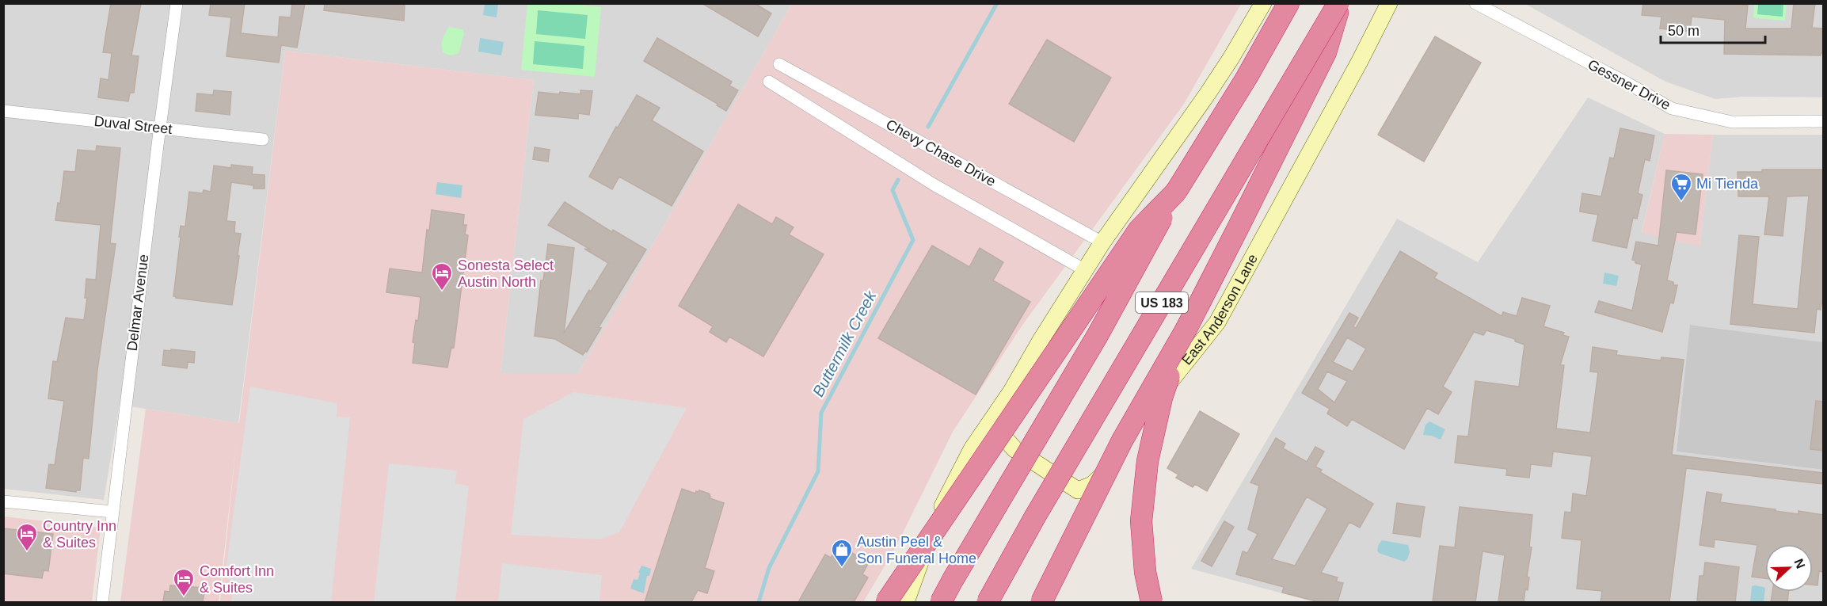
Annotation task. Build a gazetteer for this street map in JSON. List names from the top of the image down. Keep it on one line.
{"streets":{"highway":["US 183"],"main road":["East Anderson Lane"],"street":["Gessner Drive","Duval Street","Chevy Chase Drive","Delmar Avenue"]},"crossings":[["Duval Street","Delmar Avenue"]],"water":["Buttermilk Creek"],"places":{"supermarket":["Mi Tienda"],"hotel":["Sonesta Select Austin North","Country Inn & Suites","Comfort Inn & Suites"],"shop":["Austin Peel & Son Funeral Home"]},"scale_bar":"50 m","north":"right"}
